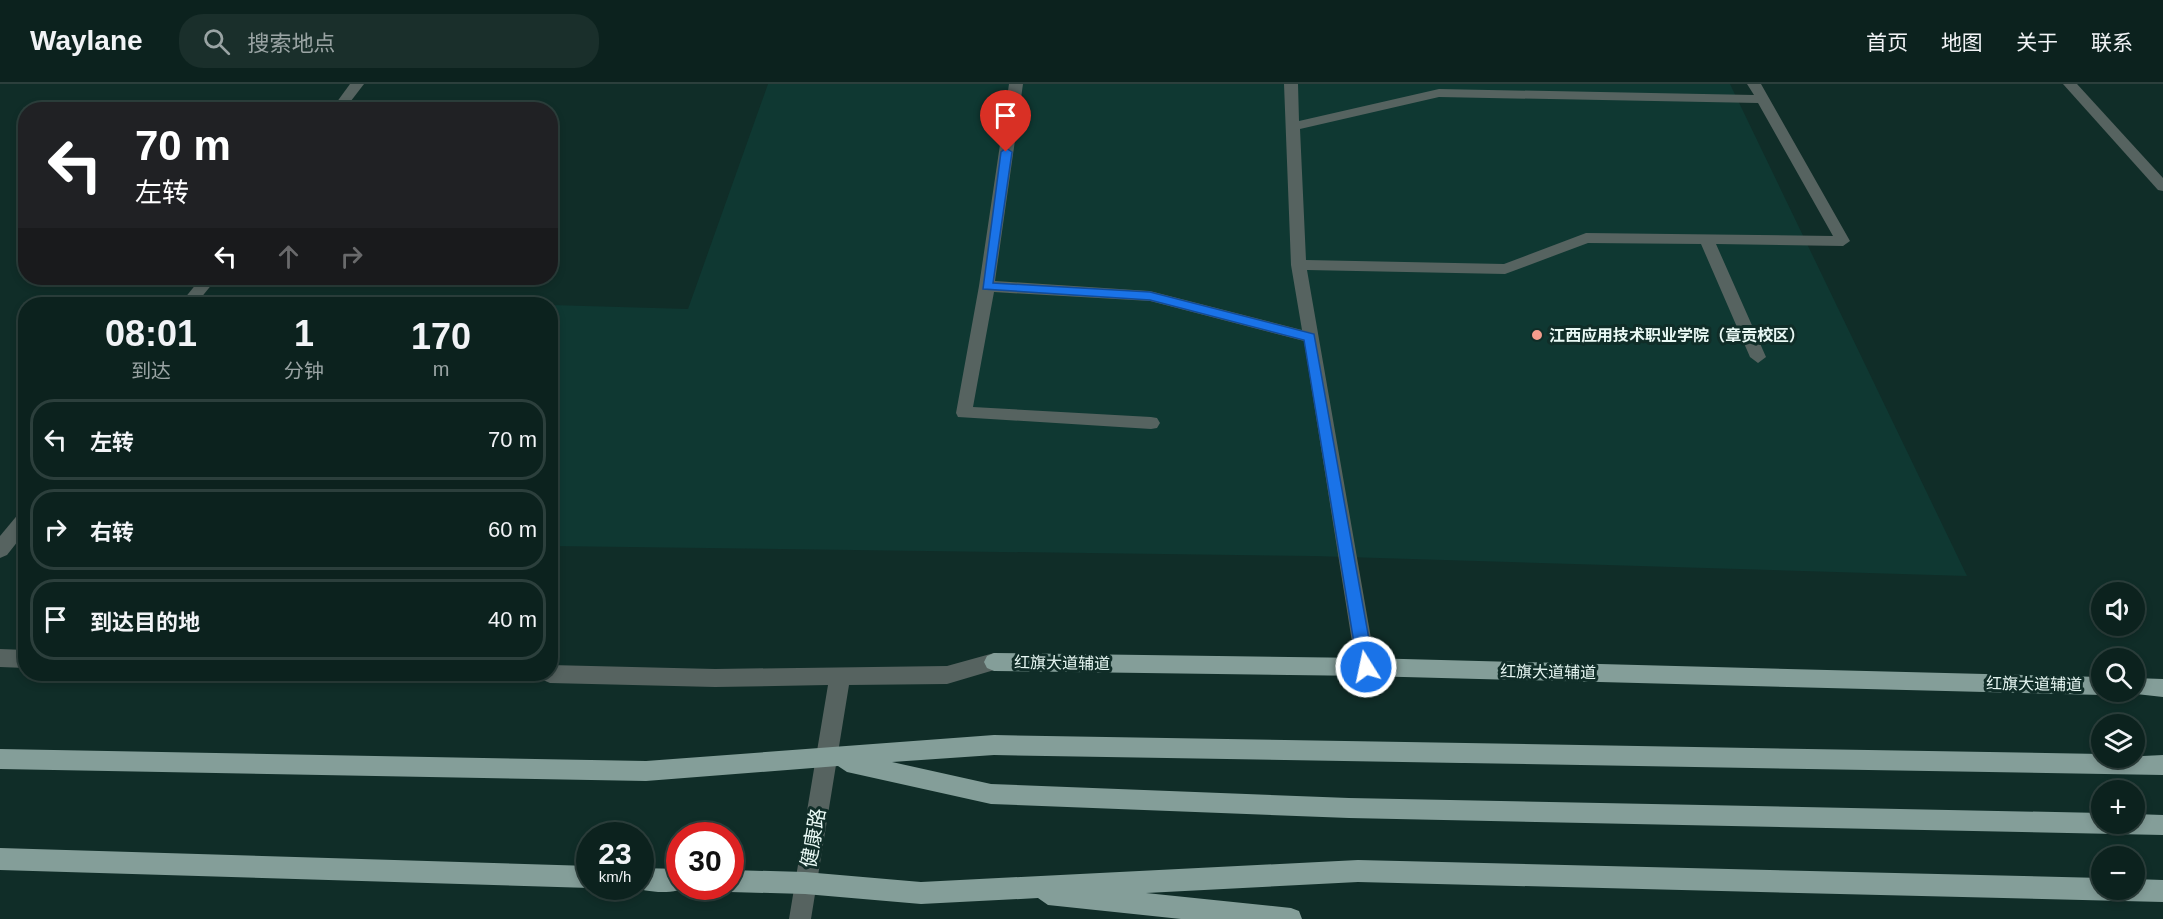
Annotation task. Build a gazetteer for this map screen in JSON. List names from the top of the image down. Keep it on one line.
{"streets":{"main road":["红旗大道辅道"],"street":["健康路"]},"places":["江西应用技术职业学院（章贡校区）"],"page":{"header":"Waylane","search":"搜索地点","nav":["首页","地图","关于","联系"],"turn":["70 m","左转"],"eta":["08:01","到达","1","分钟","170","m"],"list":[{"name":"左转","value":"70 m"},{"name":"右转","value":"60 m"},{"name":"到达目的地","value":"40 m"}],"map_buttons":["+","−"],"speed":"23 km/h","limit":"30"}}
